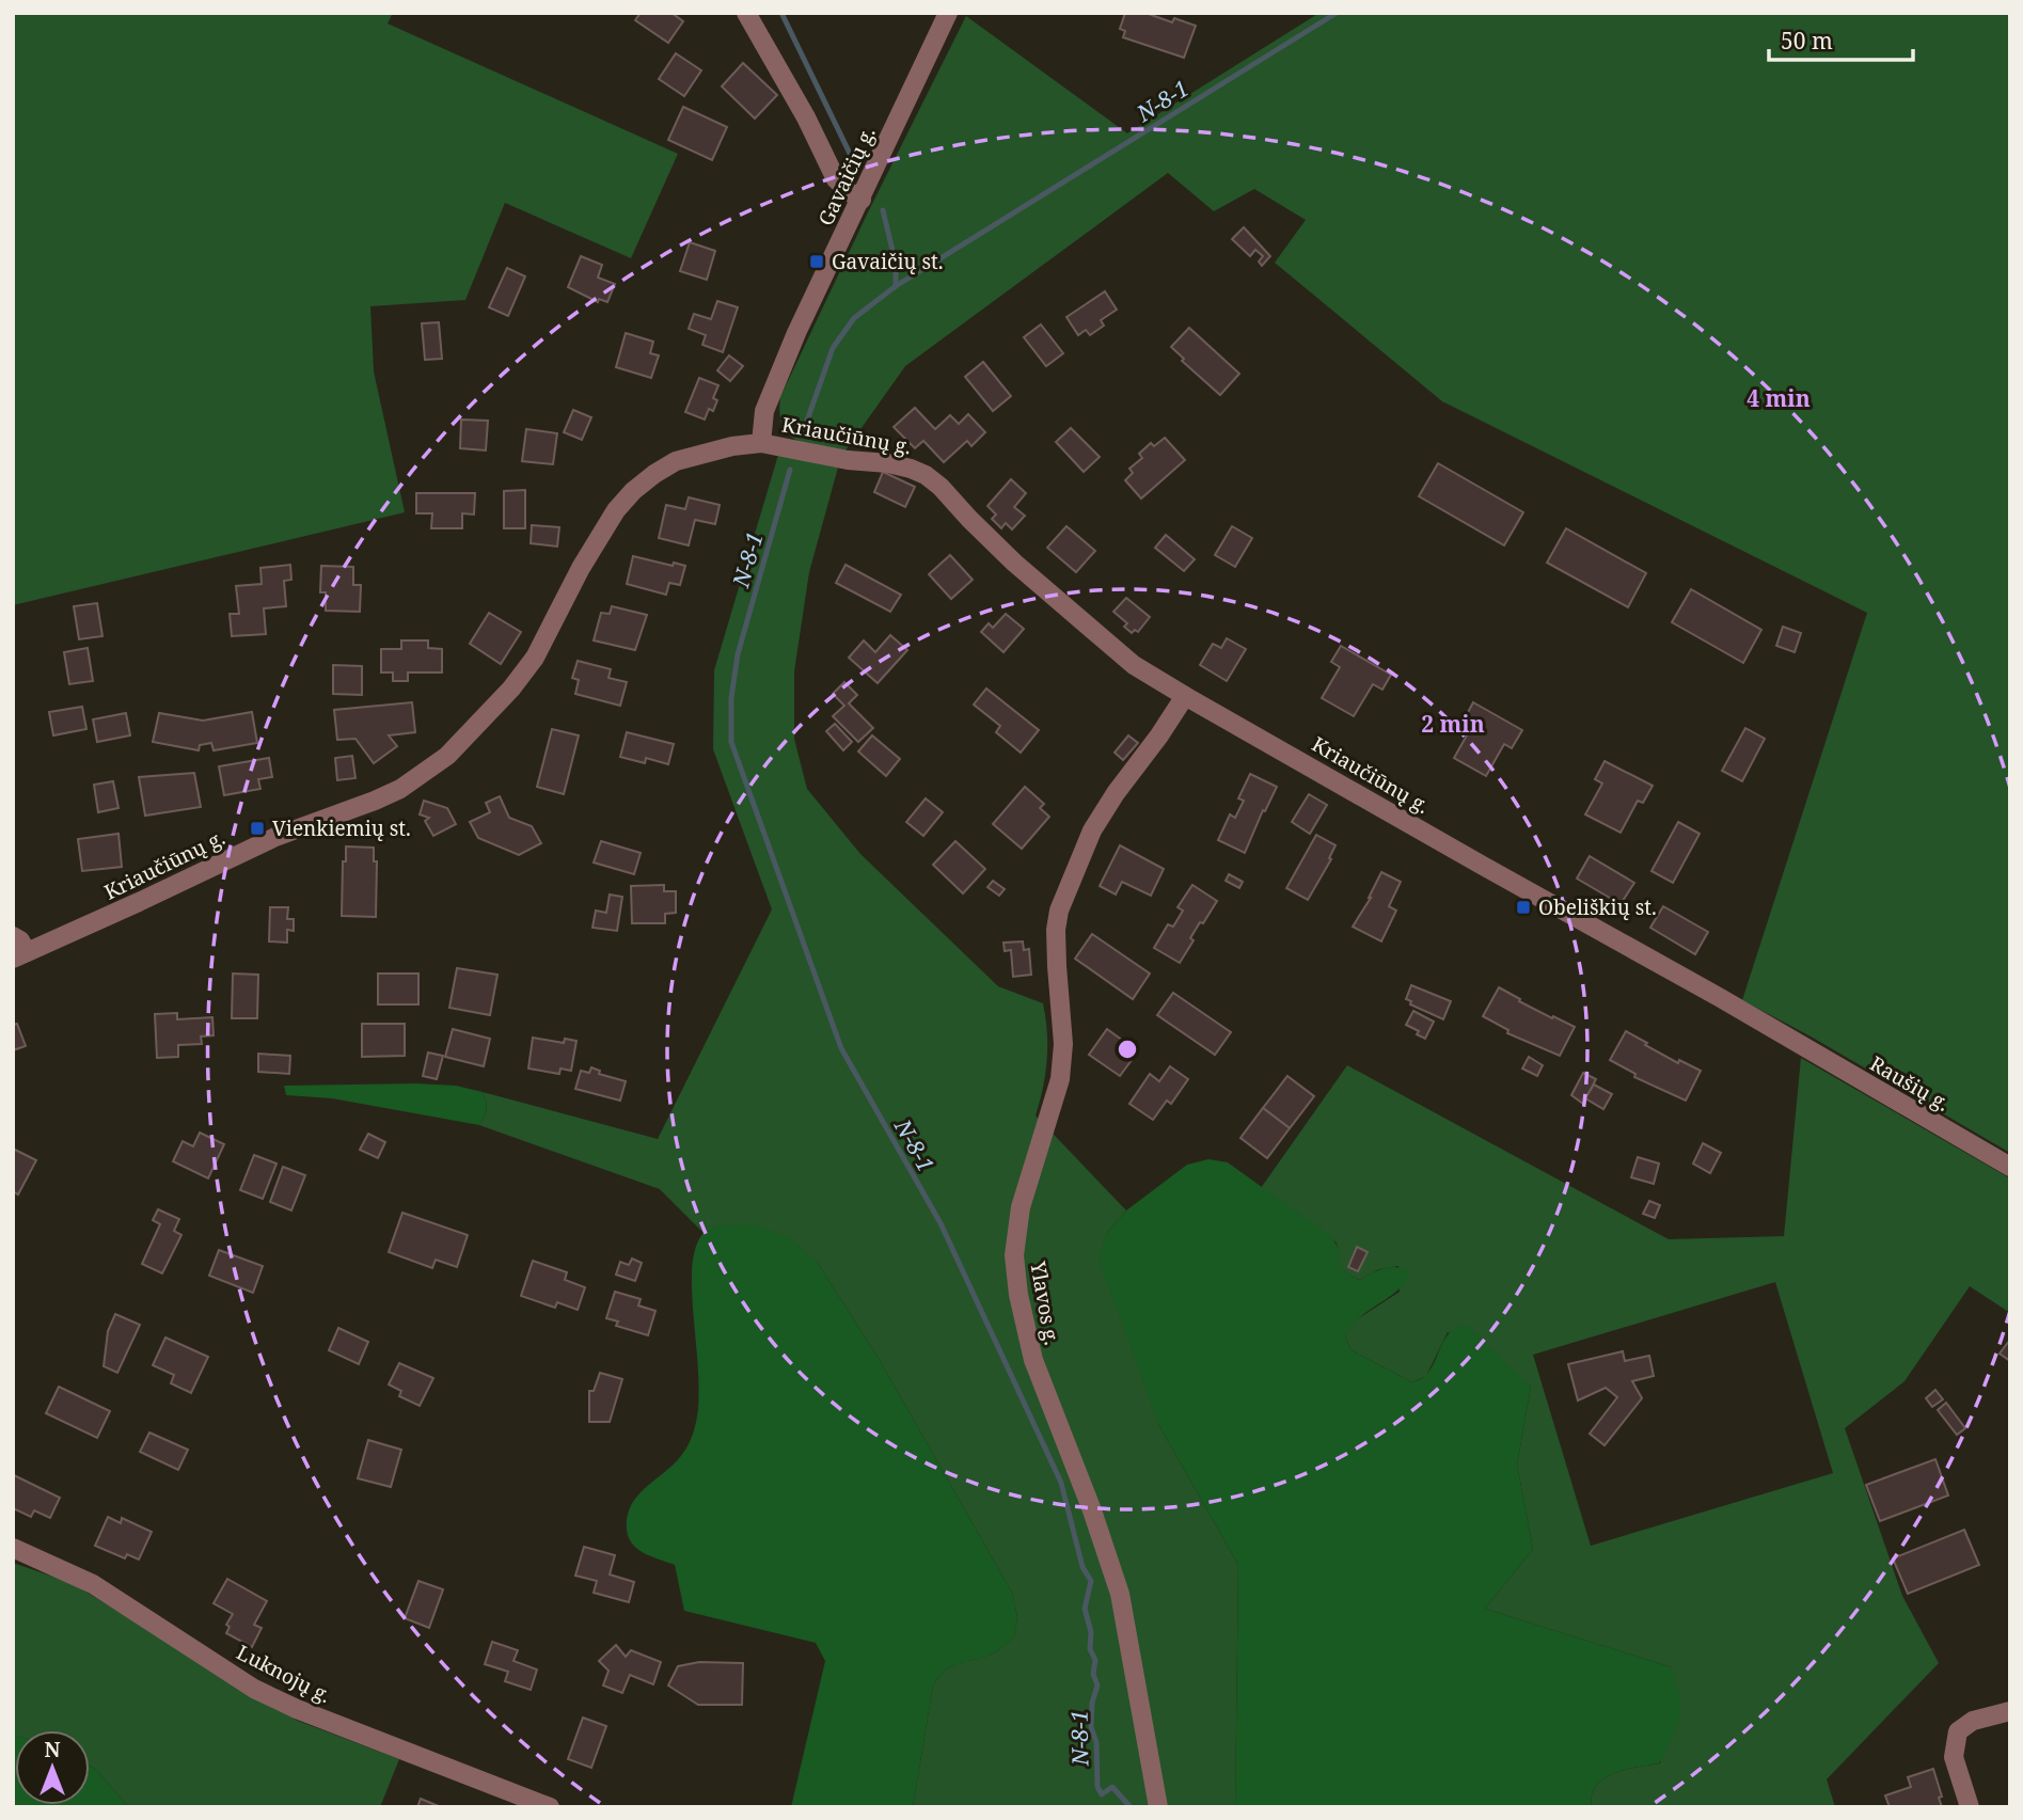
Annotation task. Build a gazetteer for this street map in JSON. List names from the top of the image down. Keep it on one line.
{"streets":{"street":["Gavaičių g.","Kriaučiūnų g.","Raušių g.","Ylavos g.","Luknojų g."]},"crossings":[["Gavaičių g.","Kriaučiūnų g."],["Kriaučiūnų g.","Raušių g."],["Kriaučiūnų g.","Ylavos g."]],"water":["N-8-1"],"places":{"transit":["Gavaičių st.","Vienkiemių st.","Obeliškių st."]},"scale_bar":"50 m","north":"top","rings":["4 min","2 min"]}
